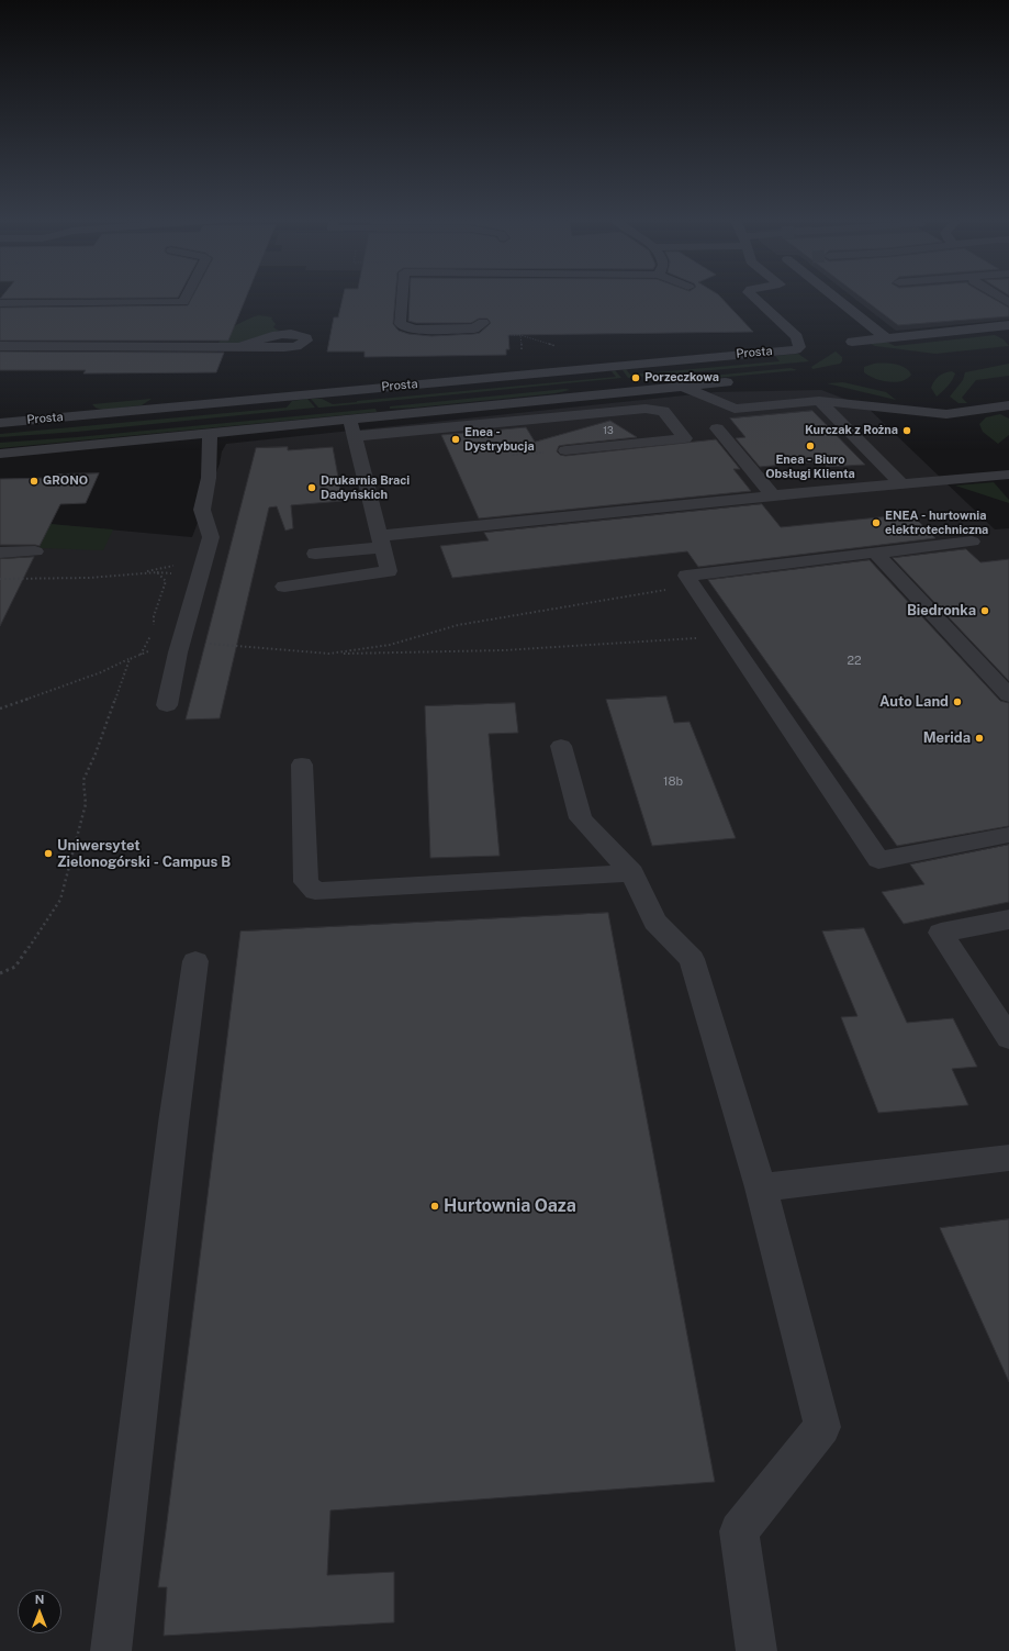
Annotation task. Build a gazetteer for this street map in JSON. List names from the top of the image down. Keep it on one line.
{"streets":{"street":["Prosta"]},"places":["Porzeczkowa","Kurczak z Rożna","Enea - Dystrybucja","Enea - Biuro Obsługi Klienta","GRONO","Drukarnia Braci Dadyńskich","ENEA - hurtownia elektrotechniczna","Biedronka","Auto Land","Merida","Uniwersytet Zielonogórski - Campus B","Hurtownia Oaza"],"house_numbers":["13","22","18b"],"north":"top"}
